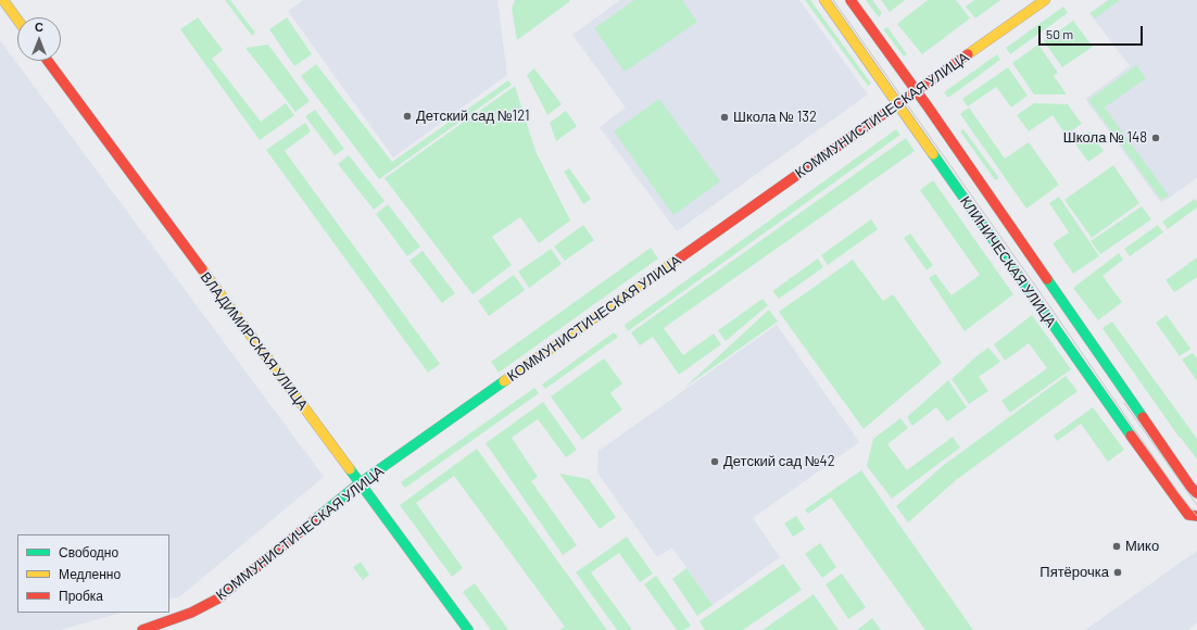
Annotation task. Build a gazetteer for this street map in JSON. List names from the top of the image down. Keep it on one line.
{"streets":{"street":["КОММУНИСТИЧЕСКАЯ УЛИЦА","КЛИНИЧЕСКАЯ УЛИЦА","ВЛАДИМИРСКАЯ УЛИЦА"]},"crossings":[["КОММУНИСТИЧЕСКАЯ УЛИЦА","КЛИНИЧЕСКАЯ УЛИЦА"],["КОММУНИСТИЧЕСКАЯ УЛИЦА","ВЛАДИМИРСКАЯ УЛИЦА"]],"places":["Детский сад №121","Школа № 132","Школа № 148","Детский сад №42","Мико","Пятёрочка"],"legend":["Свободно","Медленно","Пробка"],"scale_bar":"50 m","north":"top"}
